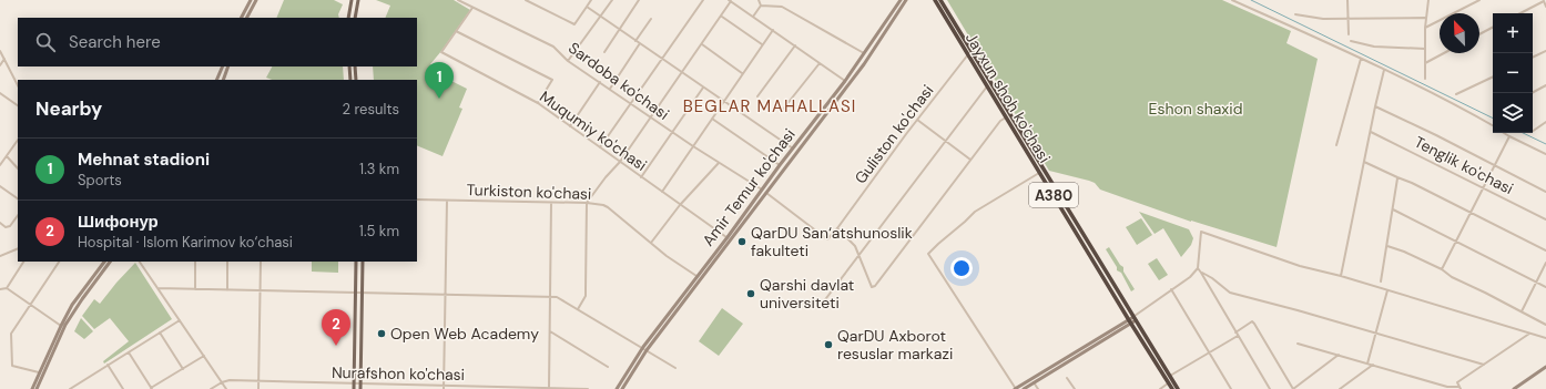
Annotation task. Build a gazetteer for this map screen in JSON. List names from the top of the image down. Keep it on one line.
{"streets":{"highway":["Jayxun shoh ko'chasi","A380"],"main road":["Amir Temur ko'chasi"],"street":["Sardoba ko'chasi","Muqumiy ko'chasi","Guliston ko'chasi","Tenglik ko'chasi","Turkiston ko'chasi","Nurafshon ko'chasi"]},"crossings":[["Sardoba ko'chasi","Amir Temur ko'chasi"],["Jayxun shoh ko'chasi","Guliston ko'chasi"],["Muqumiy ko'chasi","Amir Temur ko'chasi"],["Amir Temur ko'chasi","Turkiston ko'chasi"]],"districts":["BEGLAR MAHALLASI"],"parks":["Eshon shaxid"],"places":["QarDU San‘atshunoslik fakulteti","Qarshi davlat universiteti","Open Web Academy","QarDU Axborot resuslar markazi"],"north":"top left","page":{"map_buttons":["+","−"],"search":"Search here","pins":["1","2"],"heading":["Nearby","2 results"],"list":[{"mark":"1","name":"Mehnat stadioni","note":"Sports","value":"1.3 km"},{"mark":"2","name":"Шифонур","note":"Hospital · Islom Karimov ko‘chasi","value":"1.5 km"}]}}
